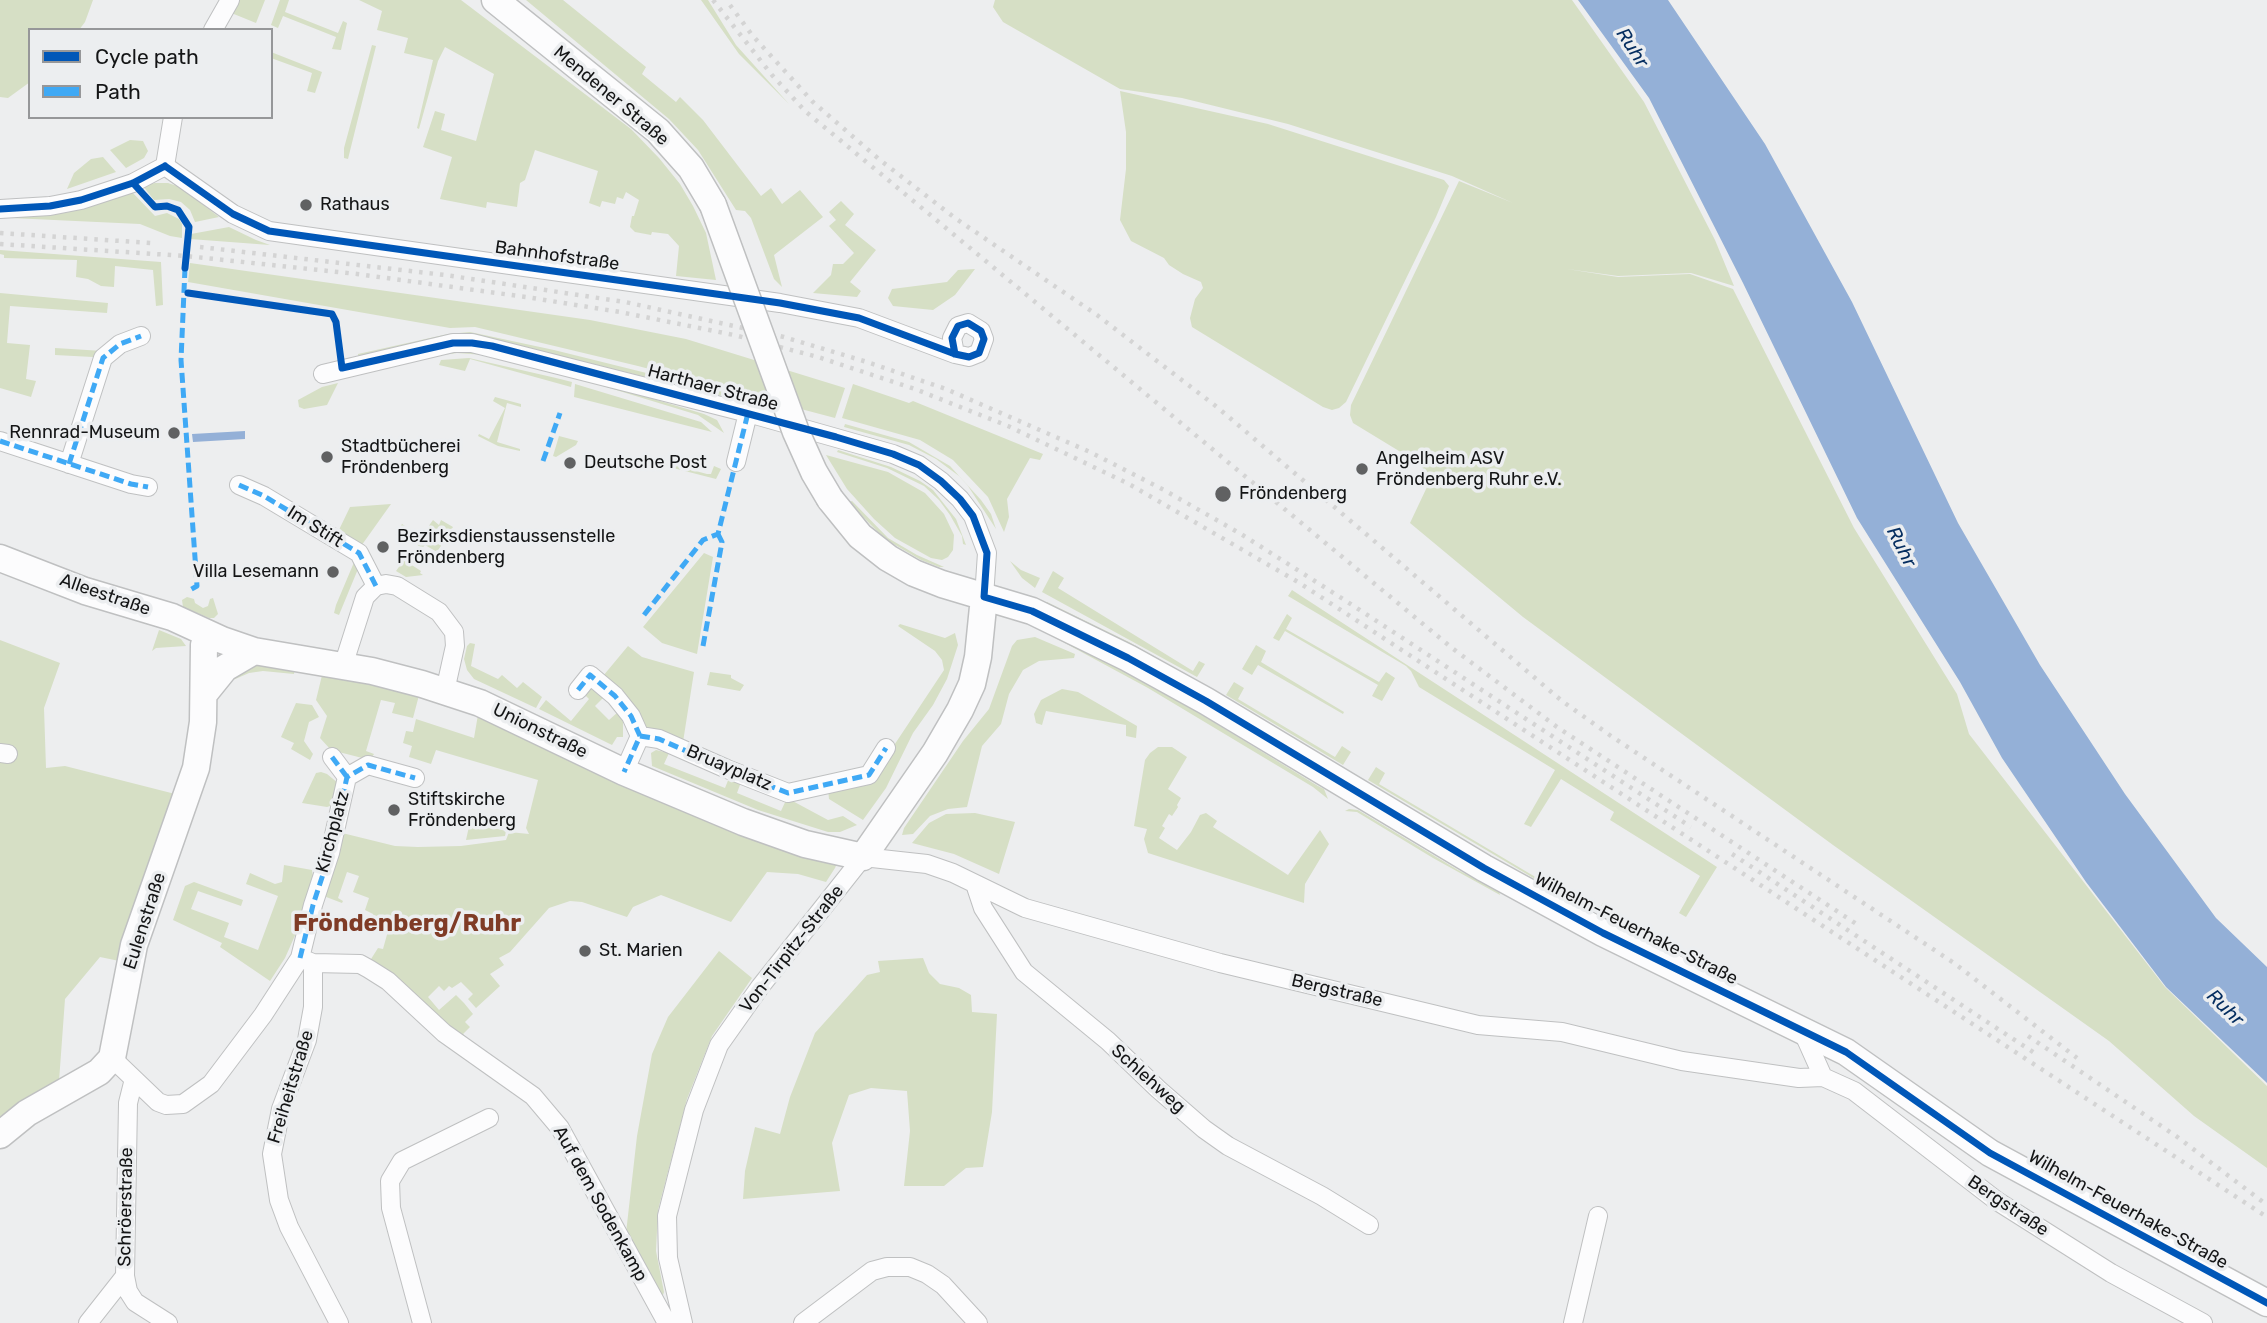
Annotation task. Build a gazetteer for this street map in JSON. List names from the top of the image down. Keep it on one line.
{"streets":{"main road":["Mendener Straße","Alleestraße","Unionstraße","Eulenstraße","Wilhelm-Feuerhake-Straße","Von-Tirpitz-Straße"],"street":["Bahnhofstraße","Harthaer Straße","Im Stift","Bruayplatz","Kirchplatz","Bergstraße","Schlehweg","Freiheitstraße","Auf dem Sodenkamp","Schröerstraße"]},"crossings":[["Mendener Straße","Harthaer Straße"],["Mendener Straße","Wilhelm-Feuerhake-Straße"],["Mendener Straße","Von-Tirpitz-Straße"],["Harthaer Straße","Wilhelm-Feuerhake-Straße"],["Harthaer Straße","Von-Tirpitz-Straße"],["Alleestraße","Unionstraße"],["Alleestraße","Eulenstraße"],["Unionstraße","Eulenstraße"],["Unionstraße","Von-Tirpitz-Straße"],["Unionstraße","Bergstraße"],["Kirchplatz","Freiheitstraße"],["Kirchplatz","Auf dem Sodenkamp"],["Wilhelm-Feuerhake-Straße","Von-Tirpitz-Straße"],["Von-Tirpitz-Straße","Bergstraße"],["Bergstraße","Schlehweg"],["Freiheitstraße","Auf dem Sodenkamp"]],"districts":["Fröndenberg/Ruhr"],"water":["Ruhr"],"places":["Rathaus","Rennrad-Museum","Stadtbücherei Fröndenberg","Deutsche Post","Angelheim ASV Fröndenberg Ruhr e.V.","Fröndenberg","Bezirksdienstaussenstelle Fröndenberg","Villa Lesemann","Stiftskirche Fröndenberg","St. Marien"],"legend":["Cycle path","Path"]}
